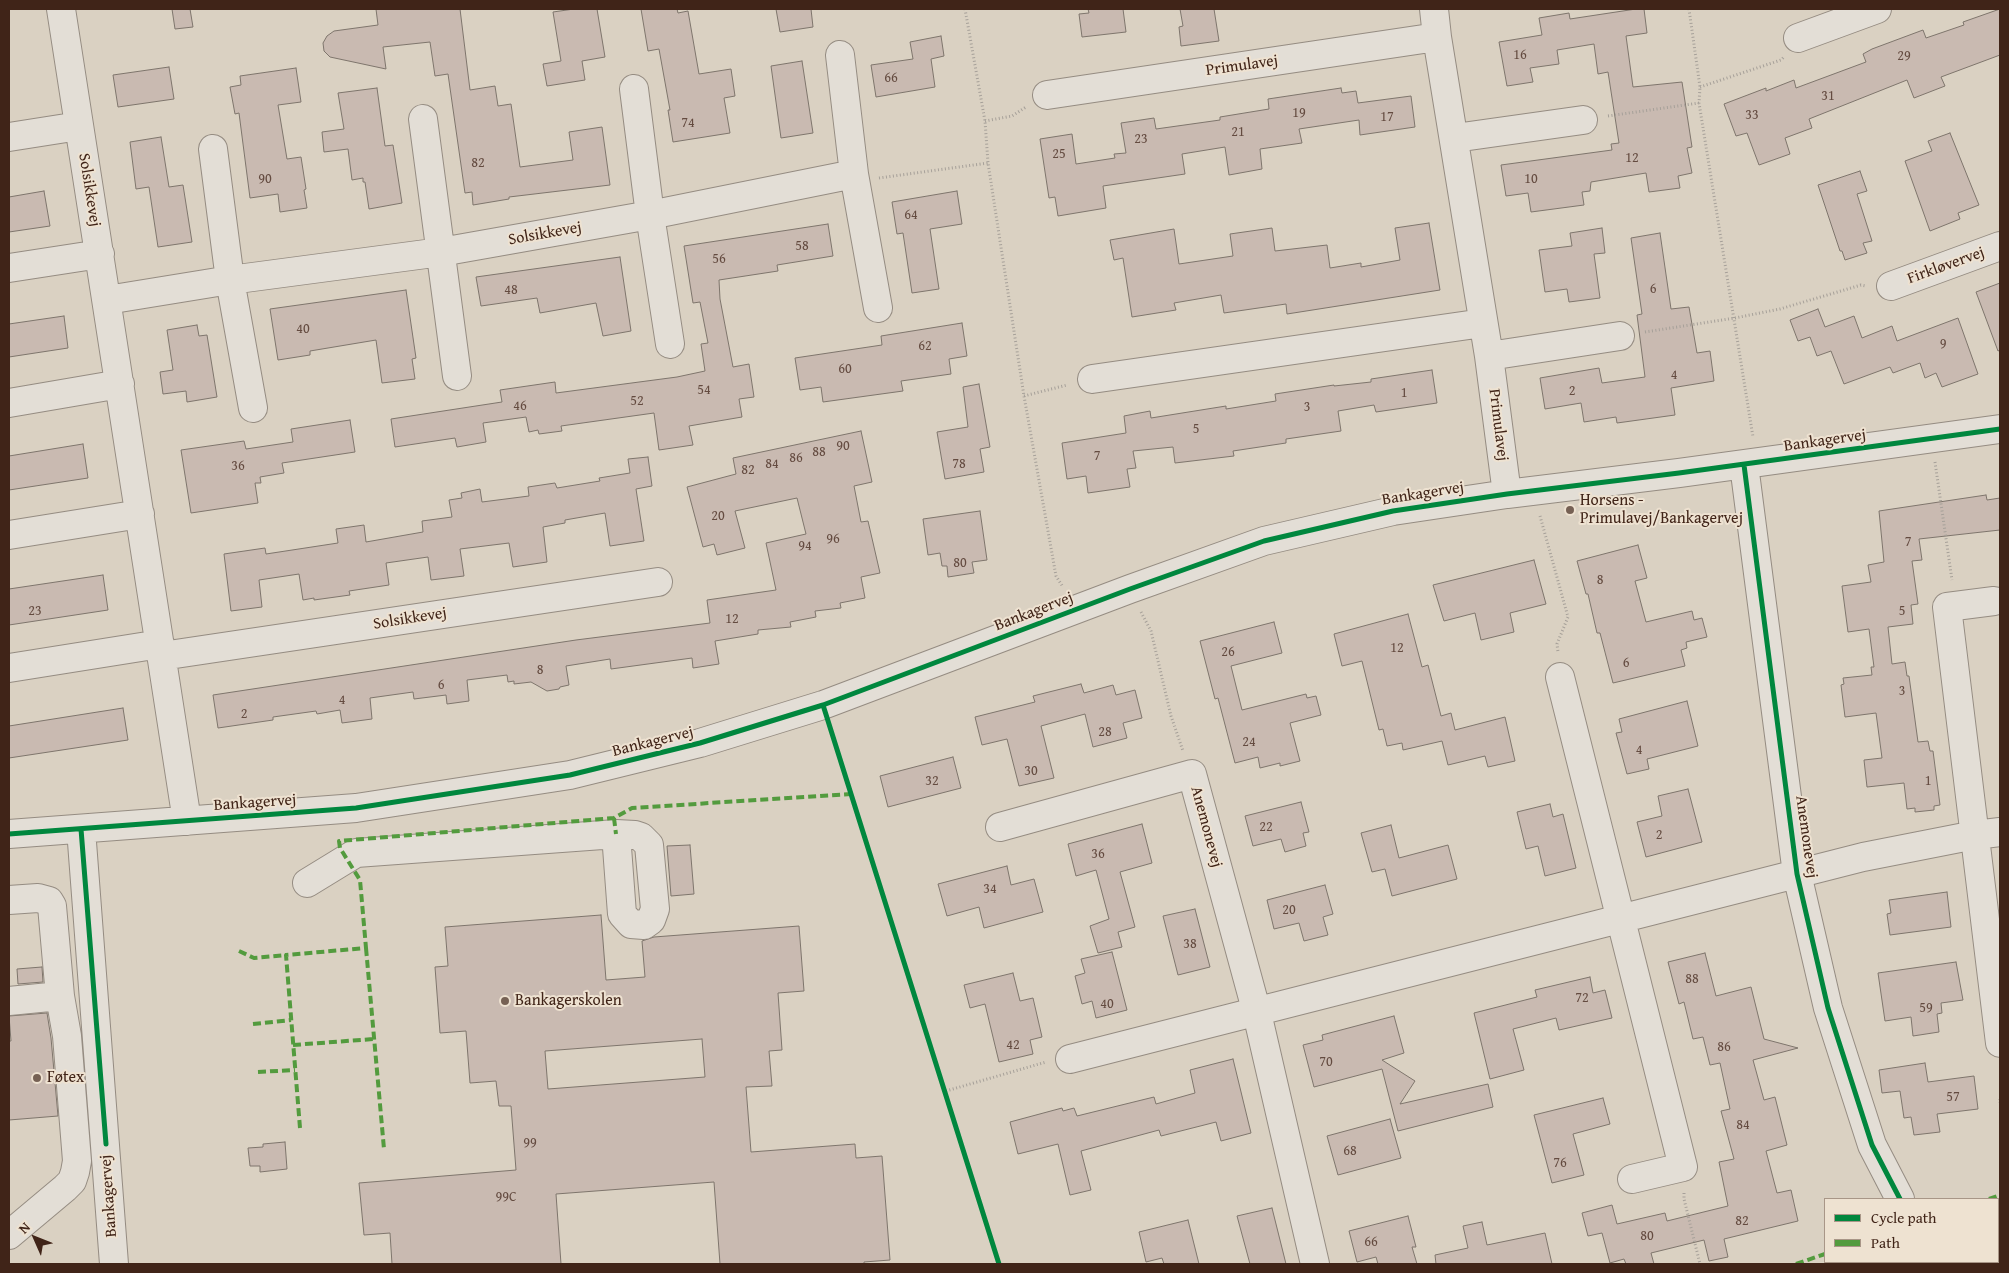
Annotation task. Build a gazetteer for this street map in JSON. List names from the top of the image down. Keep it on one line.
{"streets":{"street":["Primulavej","Solsikkevej","Firkløvervej","Bankagervej","Anemonevej"]},"crossings":[["Primulavej","Bankagervej"],["Solsikkevej","Bankagervej"],["Bankagervej","Anemonevej"]],"places":["Horsens - Primulavej/Bankagervej","Bankagerskolen","Føtex"],"house_numbers":["16","29","66","31","19","33","17","74","21","23","25","12","82","90","10","64","58","56","6","48","40","9","62","60","4","54","2","1","52","46","3","5","90","88","7","86","84","78","36","82","20","96","7","94","80","8","23","5","12","12","26","6","8","6","3","4","2","28","24","4","30","32","1","22","2","36","34","20","38","88","72","40","59","42","86","70","57","84","99","68","76","99C","82","80","66"],"legend":["Cycle path","Path"],"north":"top left"}
